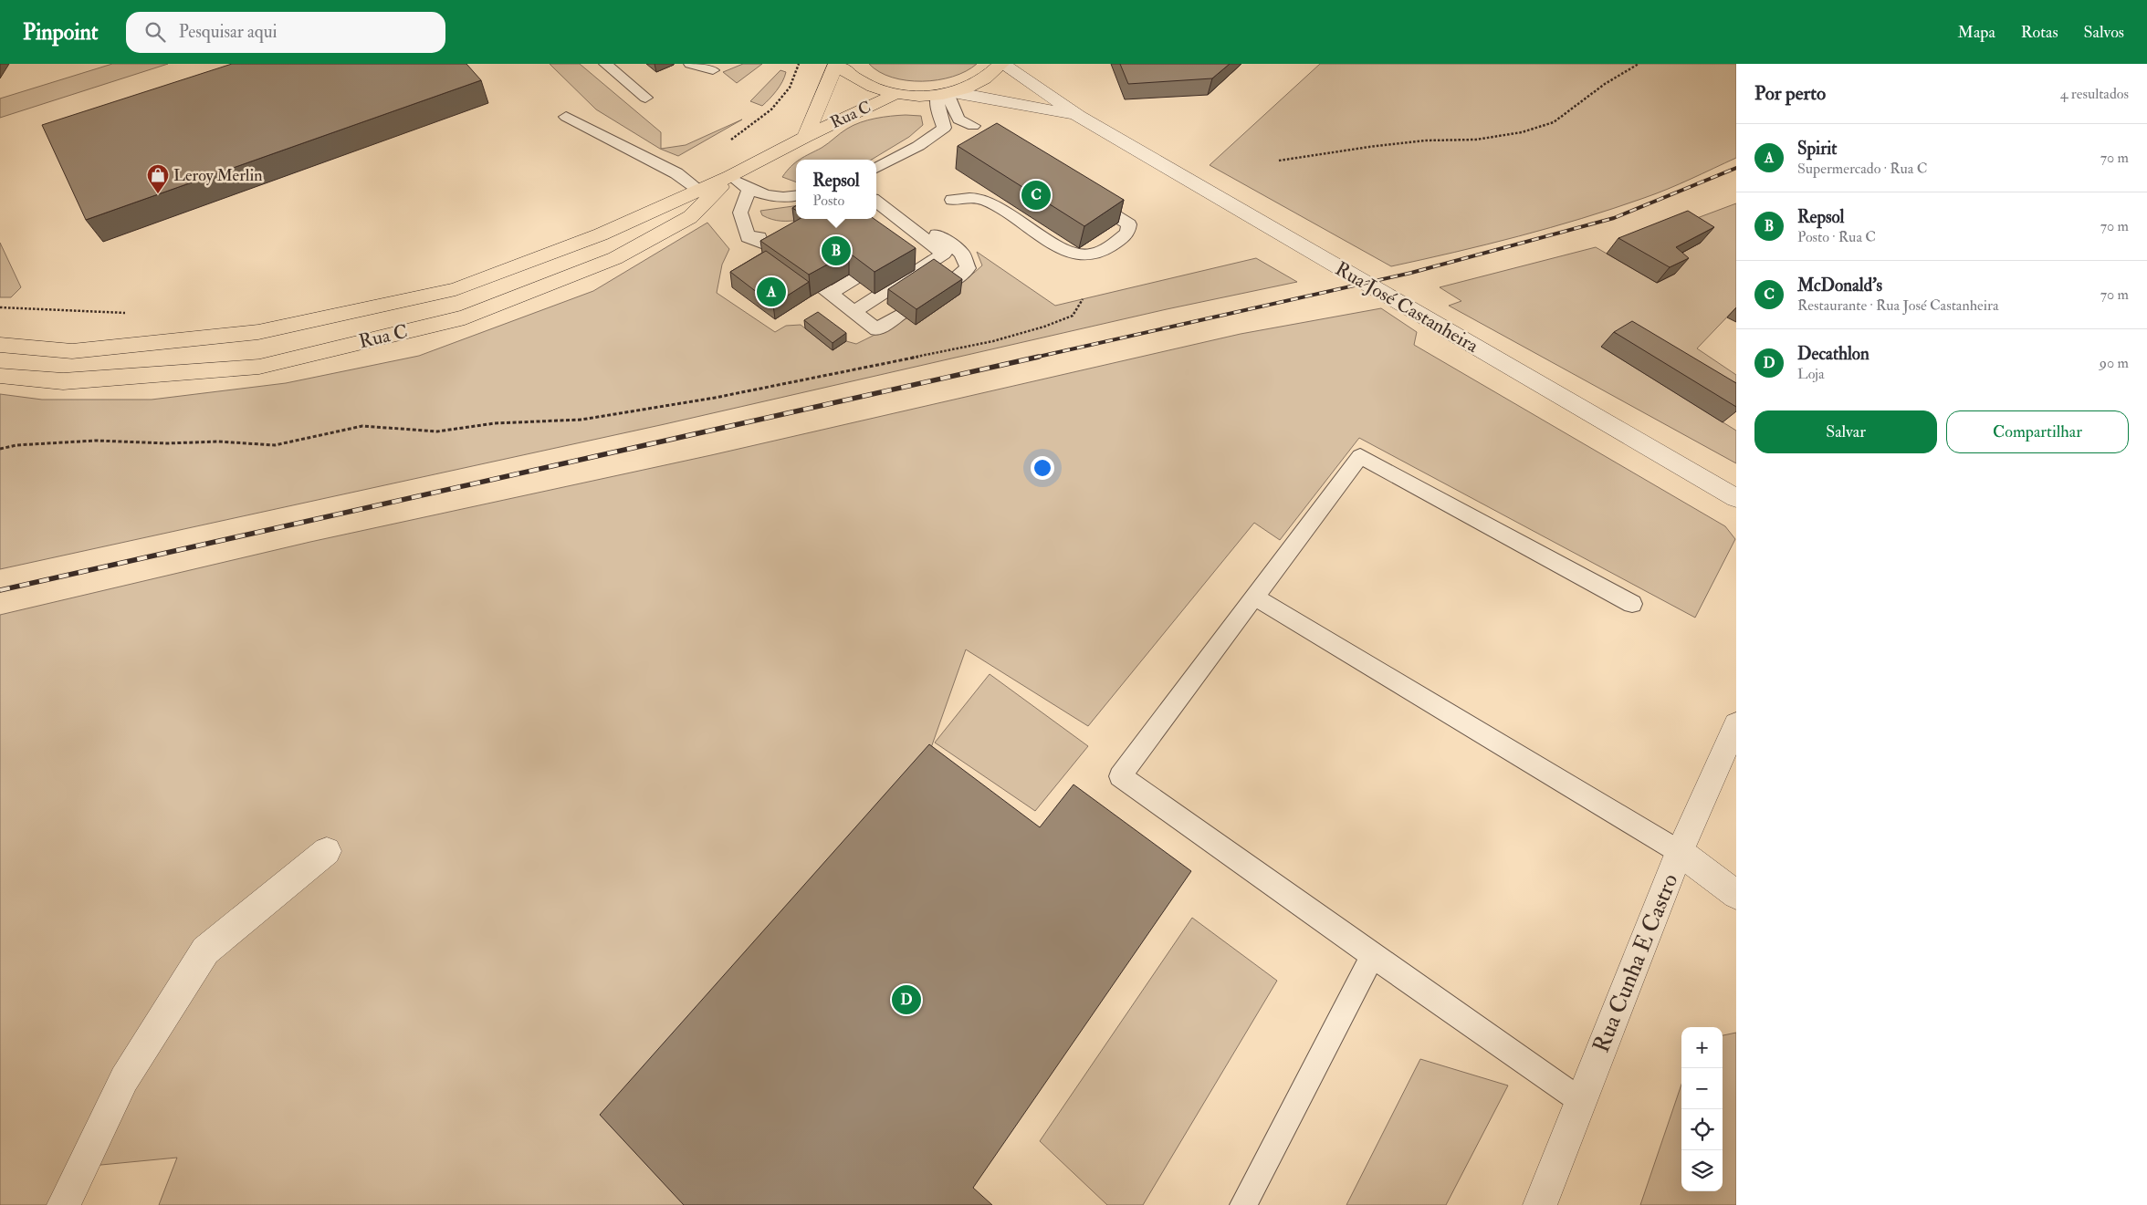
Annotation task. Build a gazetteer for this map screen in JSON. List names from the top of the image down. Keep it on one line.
{"streets":{"main road":["Rua C"],"street":["Rua José Castanheira","Rua Cunha E Castro"]},"places":{"shop":["Leroy Merlin"]},"page":{"header":"Pinpoint","search":"Pesquisar aqui","nav":["Mapa","Rotas","Salvos"],"heading":["Por perto","4 resultados"],"list":[{"mark":"A","name":"Spirit","note":"Supermercado · Rua C","value":"70 m"},{"mark":"B","name":"Repsol","note":"Posto · Rua C","value":"70 m"},{"mark":"C","name":"McDonald's","note":"Restaurante · Rua José Castanheira","value":"70 m"},{"mark":"D","name":"Decathlon","note":"Loja","value":"90 m"}],"popup":["Repsol","Posto"],"pins":["C","B","A","D"],"buttons":["Salvar","Compartilhar"],"map_buttons":["+","−"]}}
